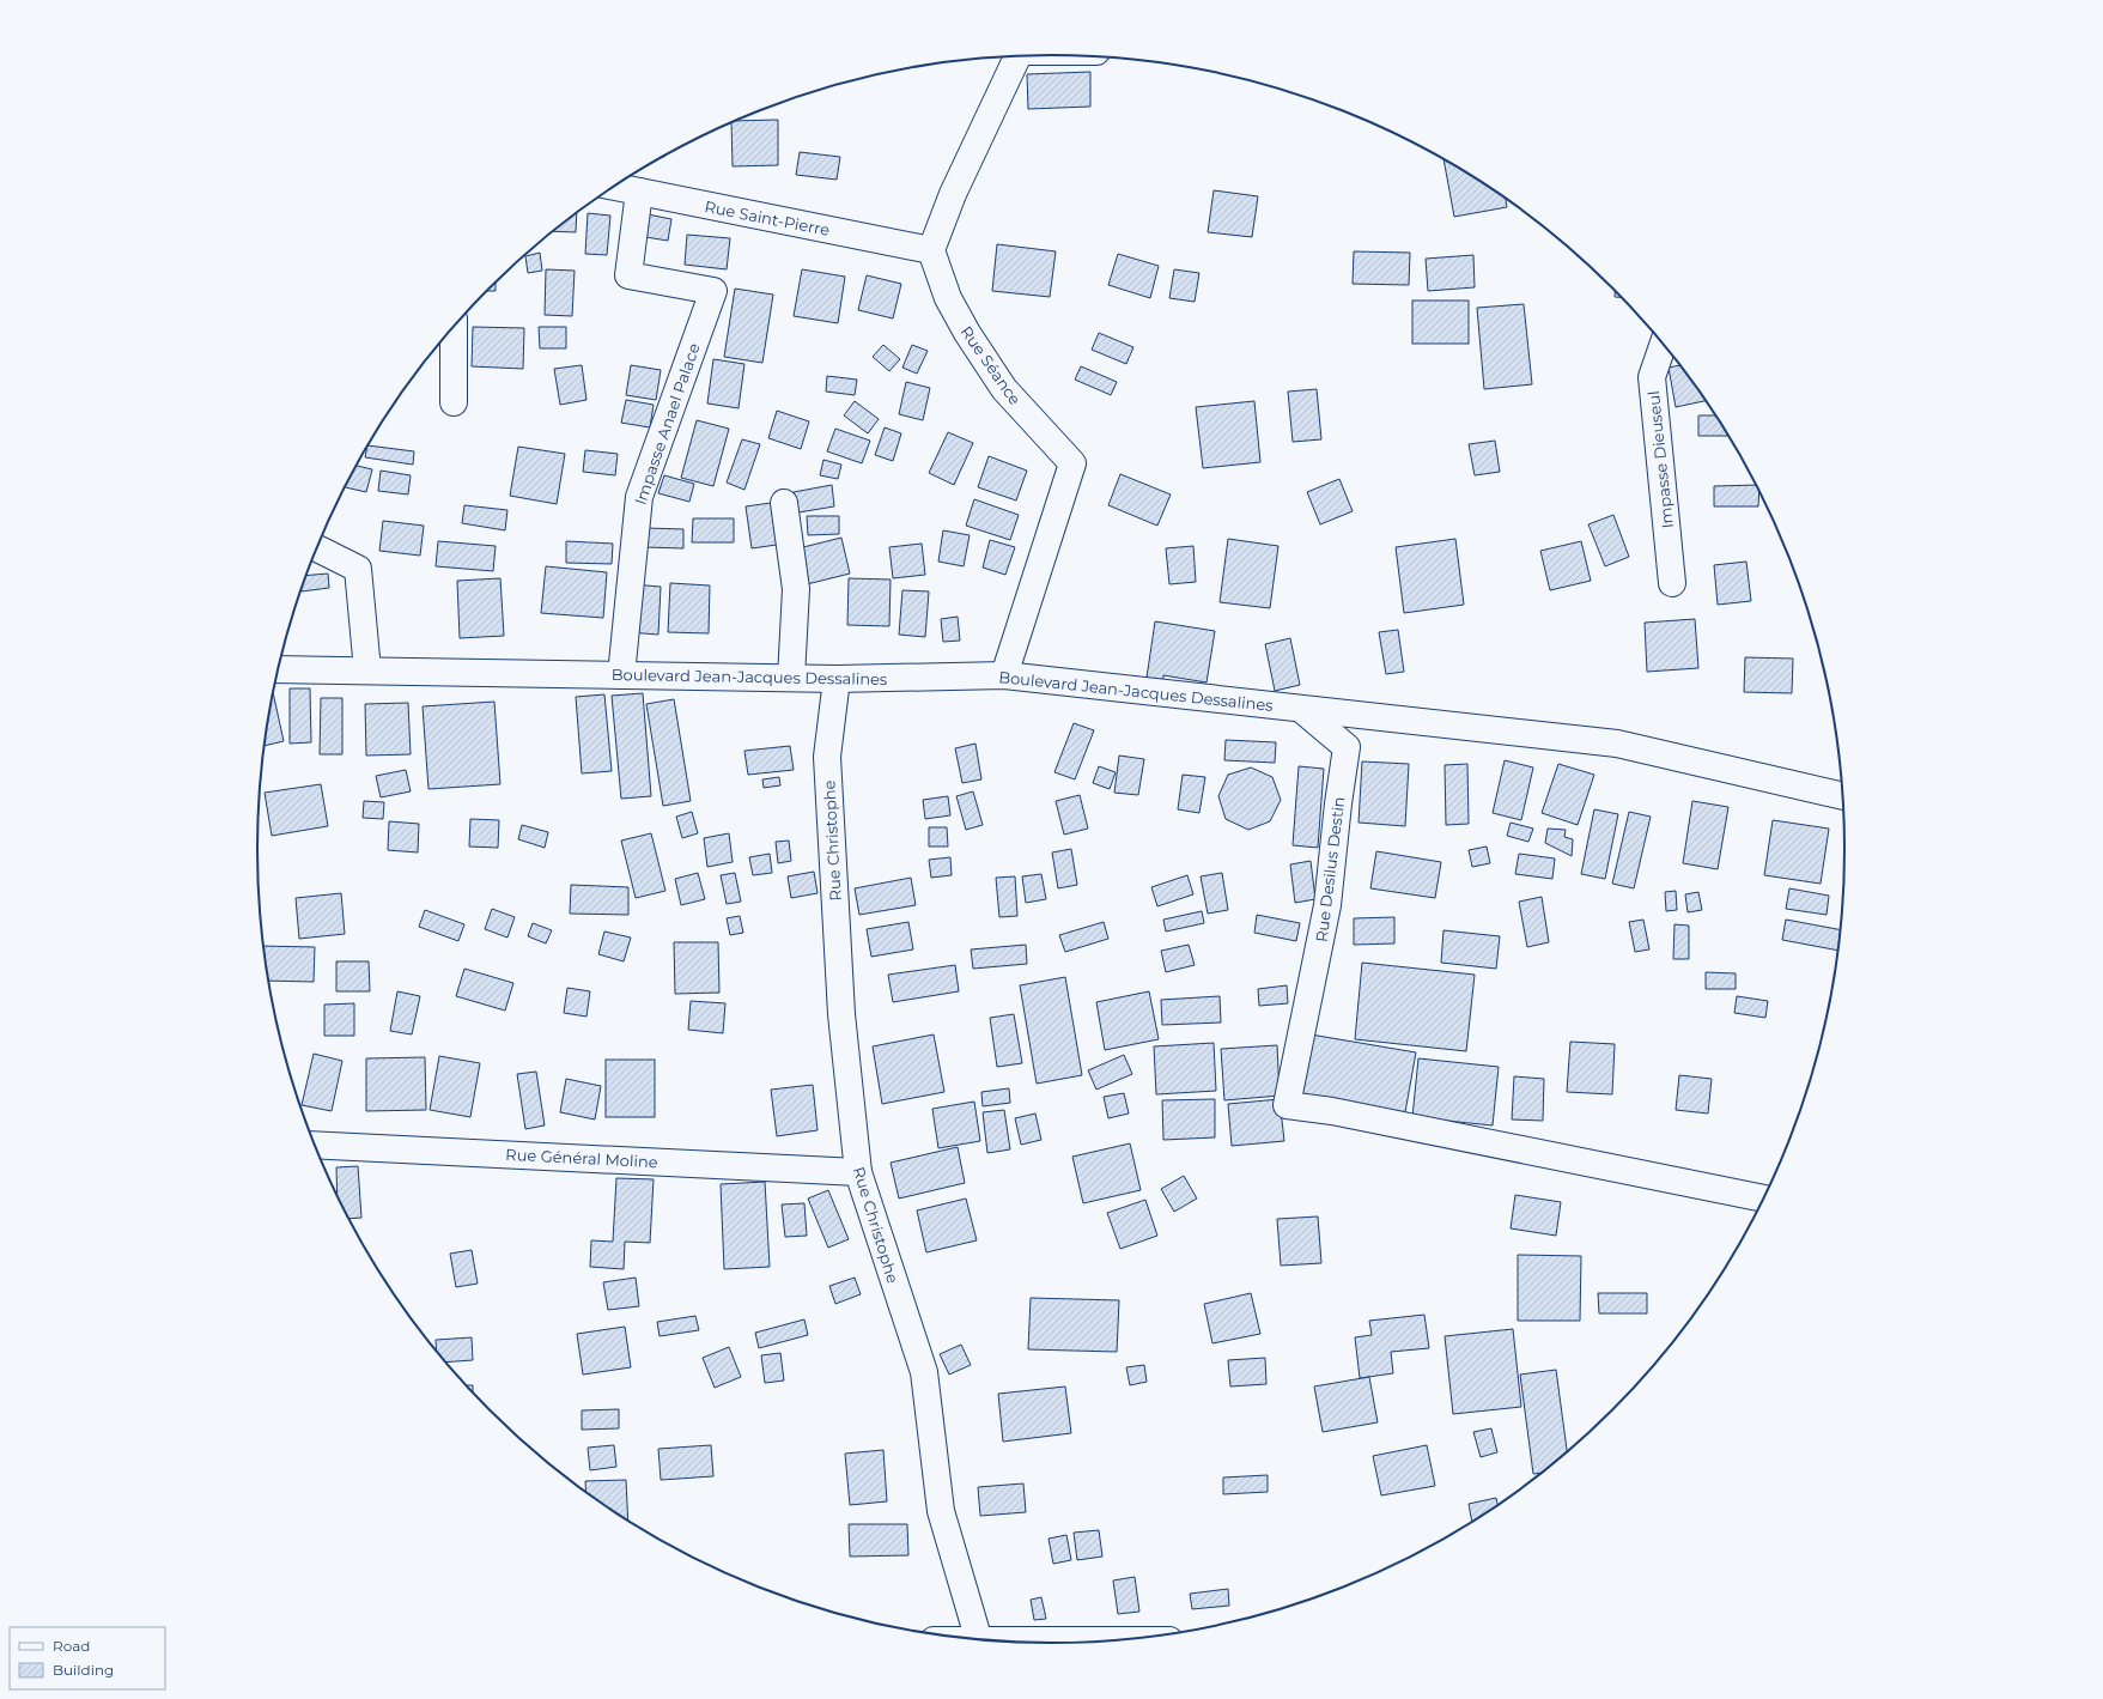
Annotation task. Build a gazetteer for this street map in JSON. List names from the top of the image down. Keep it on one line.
{"streets":{"street":["Rue Saint-Pierre","Rue Séance","Impasse Anael Palace","Impasse Dieuseul","Boulevard Jean-Jacques Dessalines","Rue Christophe","Rue Desilus Destin","Rue Général Moline"]},"crossings":[["Rue Saint-Pierre","Rue Séance"],["Rue Saint-Pierre","Impasse Anael Palace"],["Rue Séance","Boulevard Jean-Jacques Dessalines"],["Impasse Anael Palace","Boulevard Jean-Jacques Dessalines"],["Boulevard Jean-Jacques Dessalines","Rue Christophe"],["Boulevard Jean-Jacques Dessalines","Rue Desilus Destin"],["Rue Christophe","Rue Général Moline"]],"legend":["Road","Building"]}
